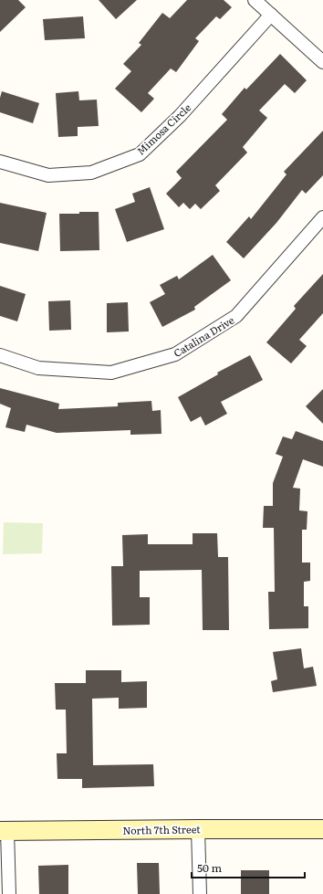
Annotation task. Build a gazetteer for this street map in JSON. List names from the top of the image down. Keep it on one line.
{"streets":{"main road":["North 7th Street"],"street":["Mimosa Circle","Catalina Drive"]},"scale_bar":"50 m"}
